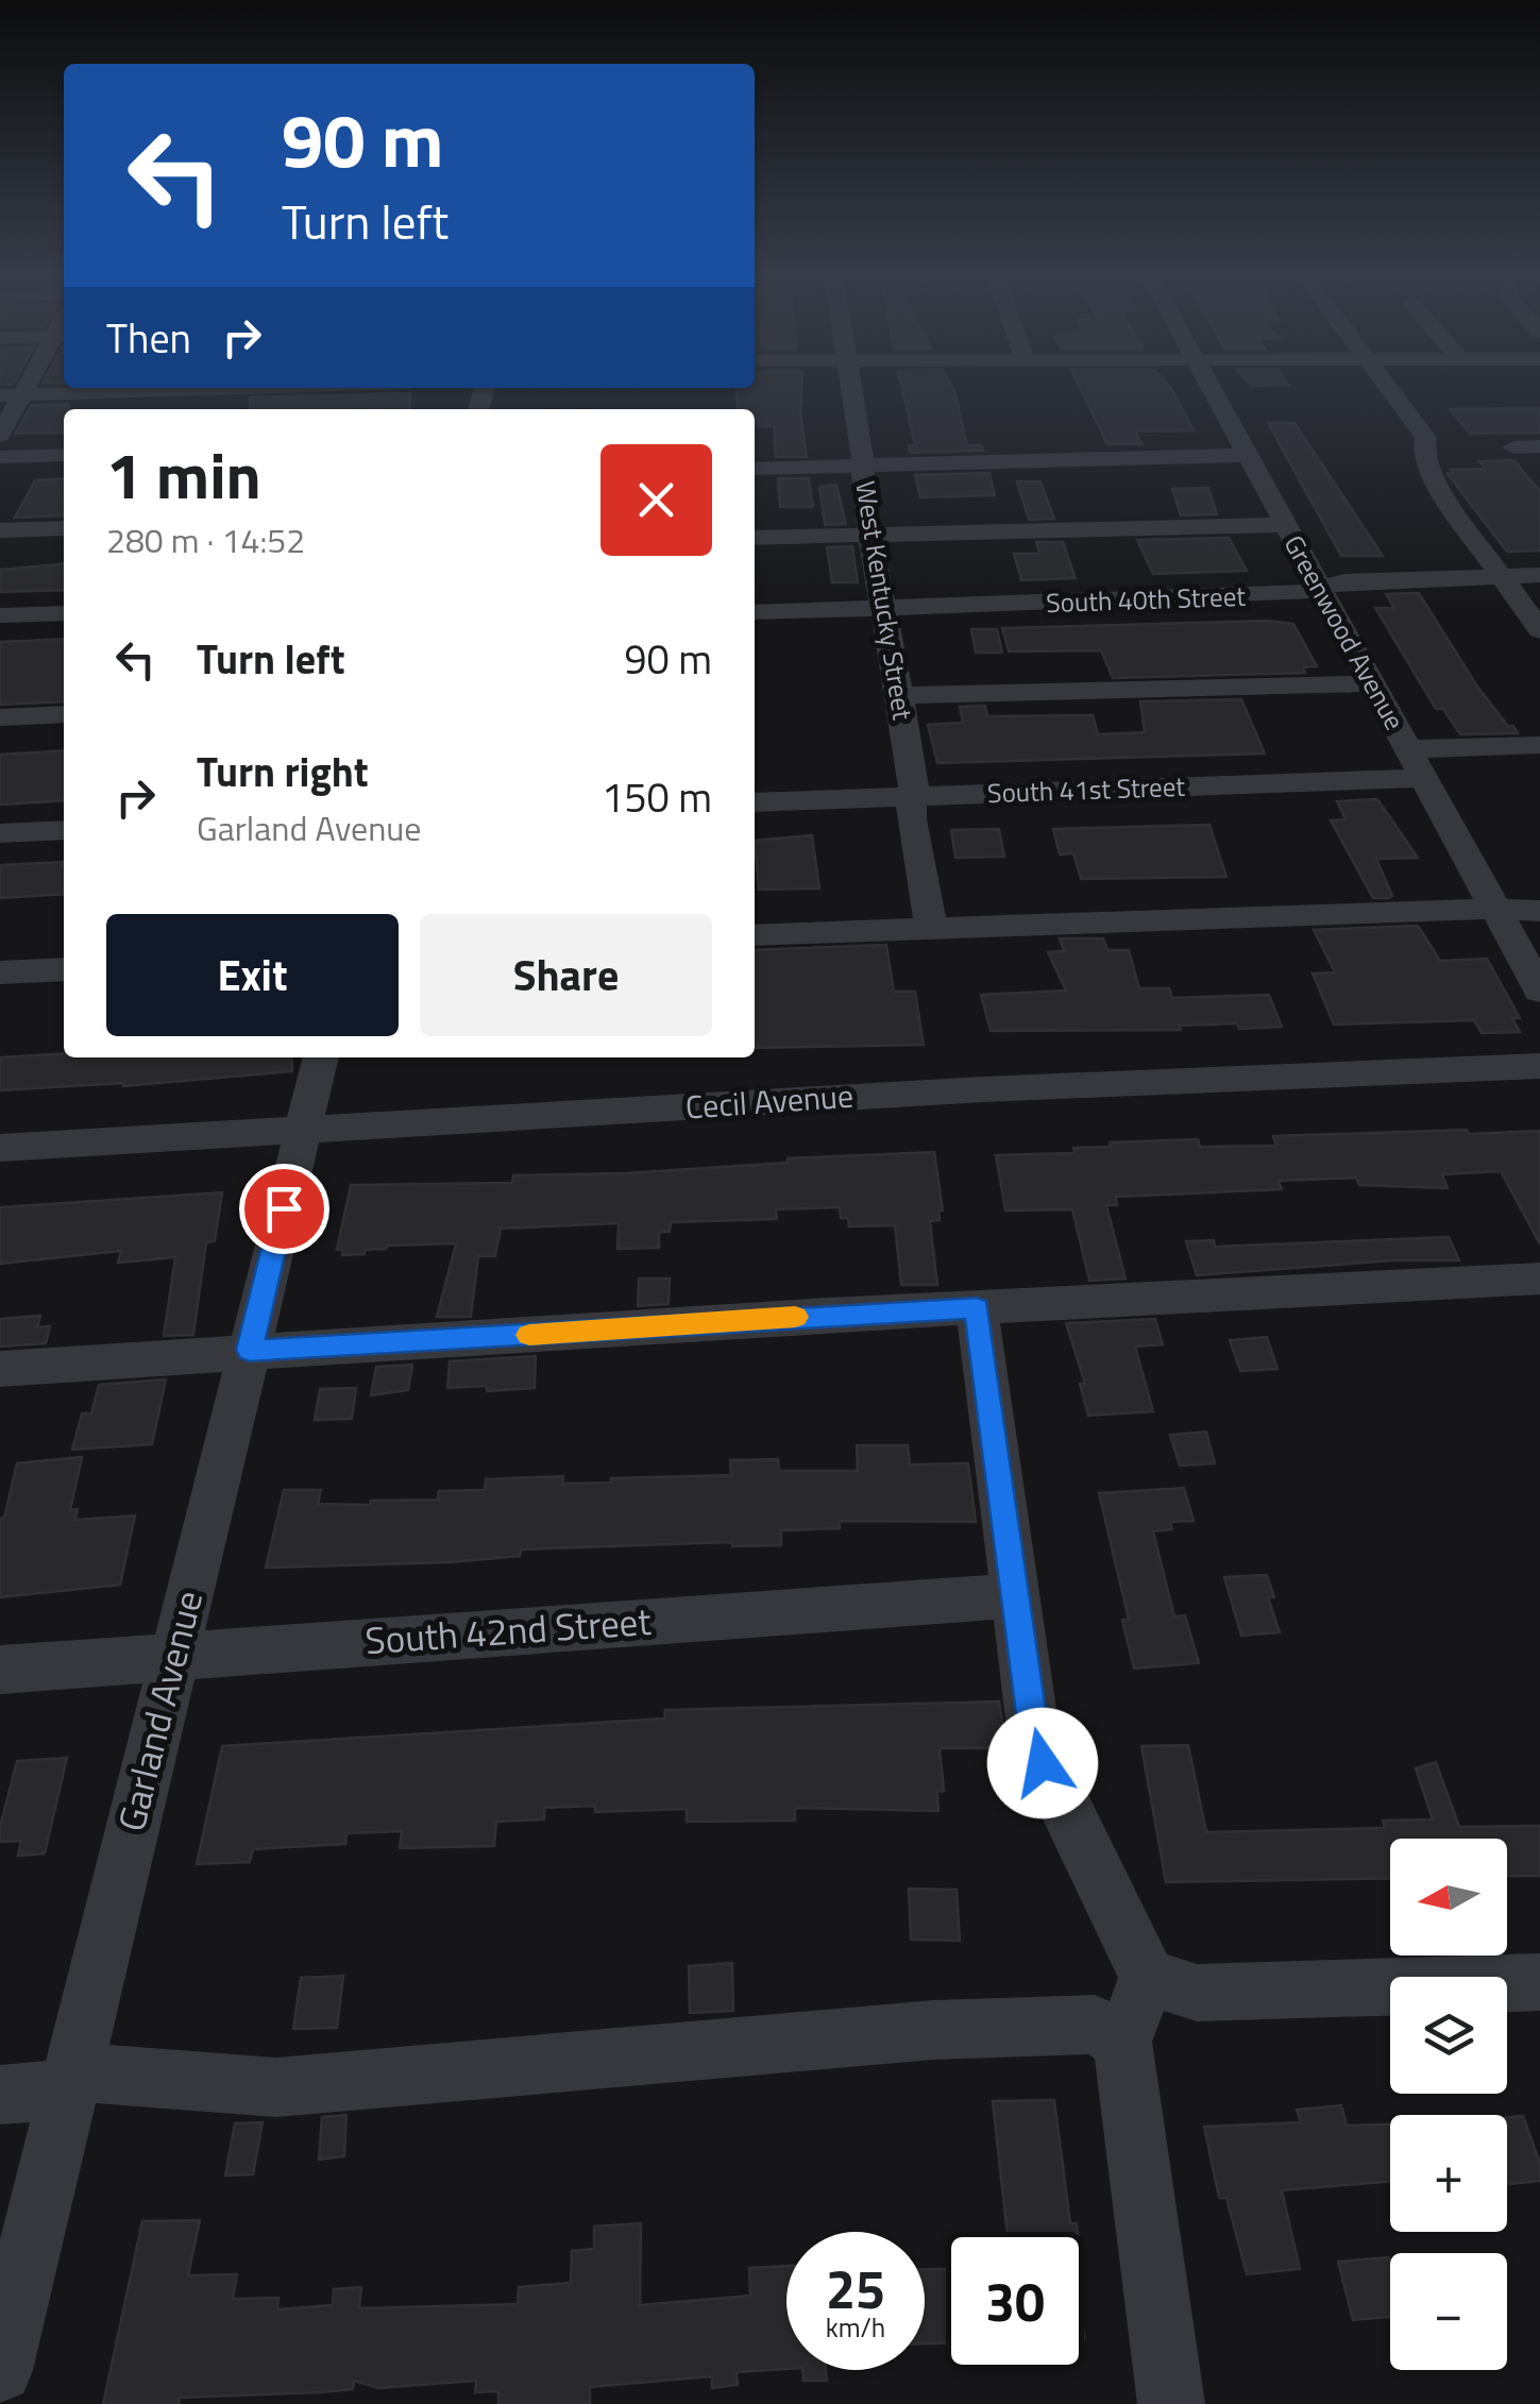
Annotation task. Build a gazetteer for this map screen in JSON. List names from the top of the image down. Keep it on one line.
{"streets":{"street":["South 40th Street","West Kentucky Street","Greenwood Avenue","South 41st Street","Cecil Avenue","South 42nd Street","Garland Avenue"]},"crossings":[["South 40th Street","West Kentucky Street"],["South 40th Street","Greenwood Avenue"],["West Kentucky Street","South 41st Street"],["Greenwood Avenue","South 41st Street"],["Cecil Avenue","Garland Avenue"],["South 42nd Street","Garland Avenue"]],"north":"left","page":{"turn":["90 m","Turn left"],"then":"Then","heading":["1 min","280 m · 14:52"],"list":[{"name":"Turn left","value":"90 m"},{"name":"Turn right","note":"Garland Avenue","value":"150 m"}],"buttons":["Exit","Share"],"map_buttons":["+","−"],"speed":"25 km/h","limit":"30"}}
